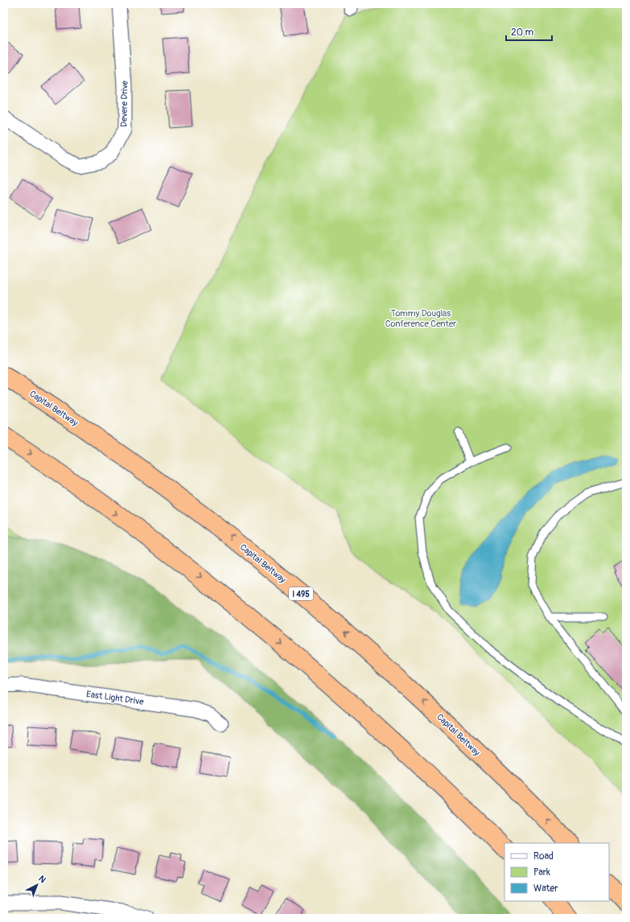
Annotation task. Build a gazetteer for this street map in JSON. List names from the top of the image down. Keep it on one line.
{"streets":{"highway":["Capital Beltway","I 495"],"street":["Devere Drive","East Light Drive"]},"parks":["Tommy Douglas Conference Center"],"legend":["Road","Park","Water"],"scale_bar":"20 m","north":"top right"}
